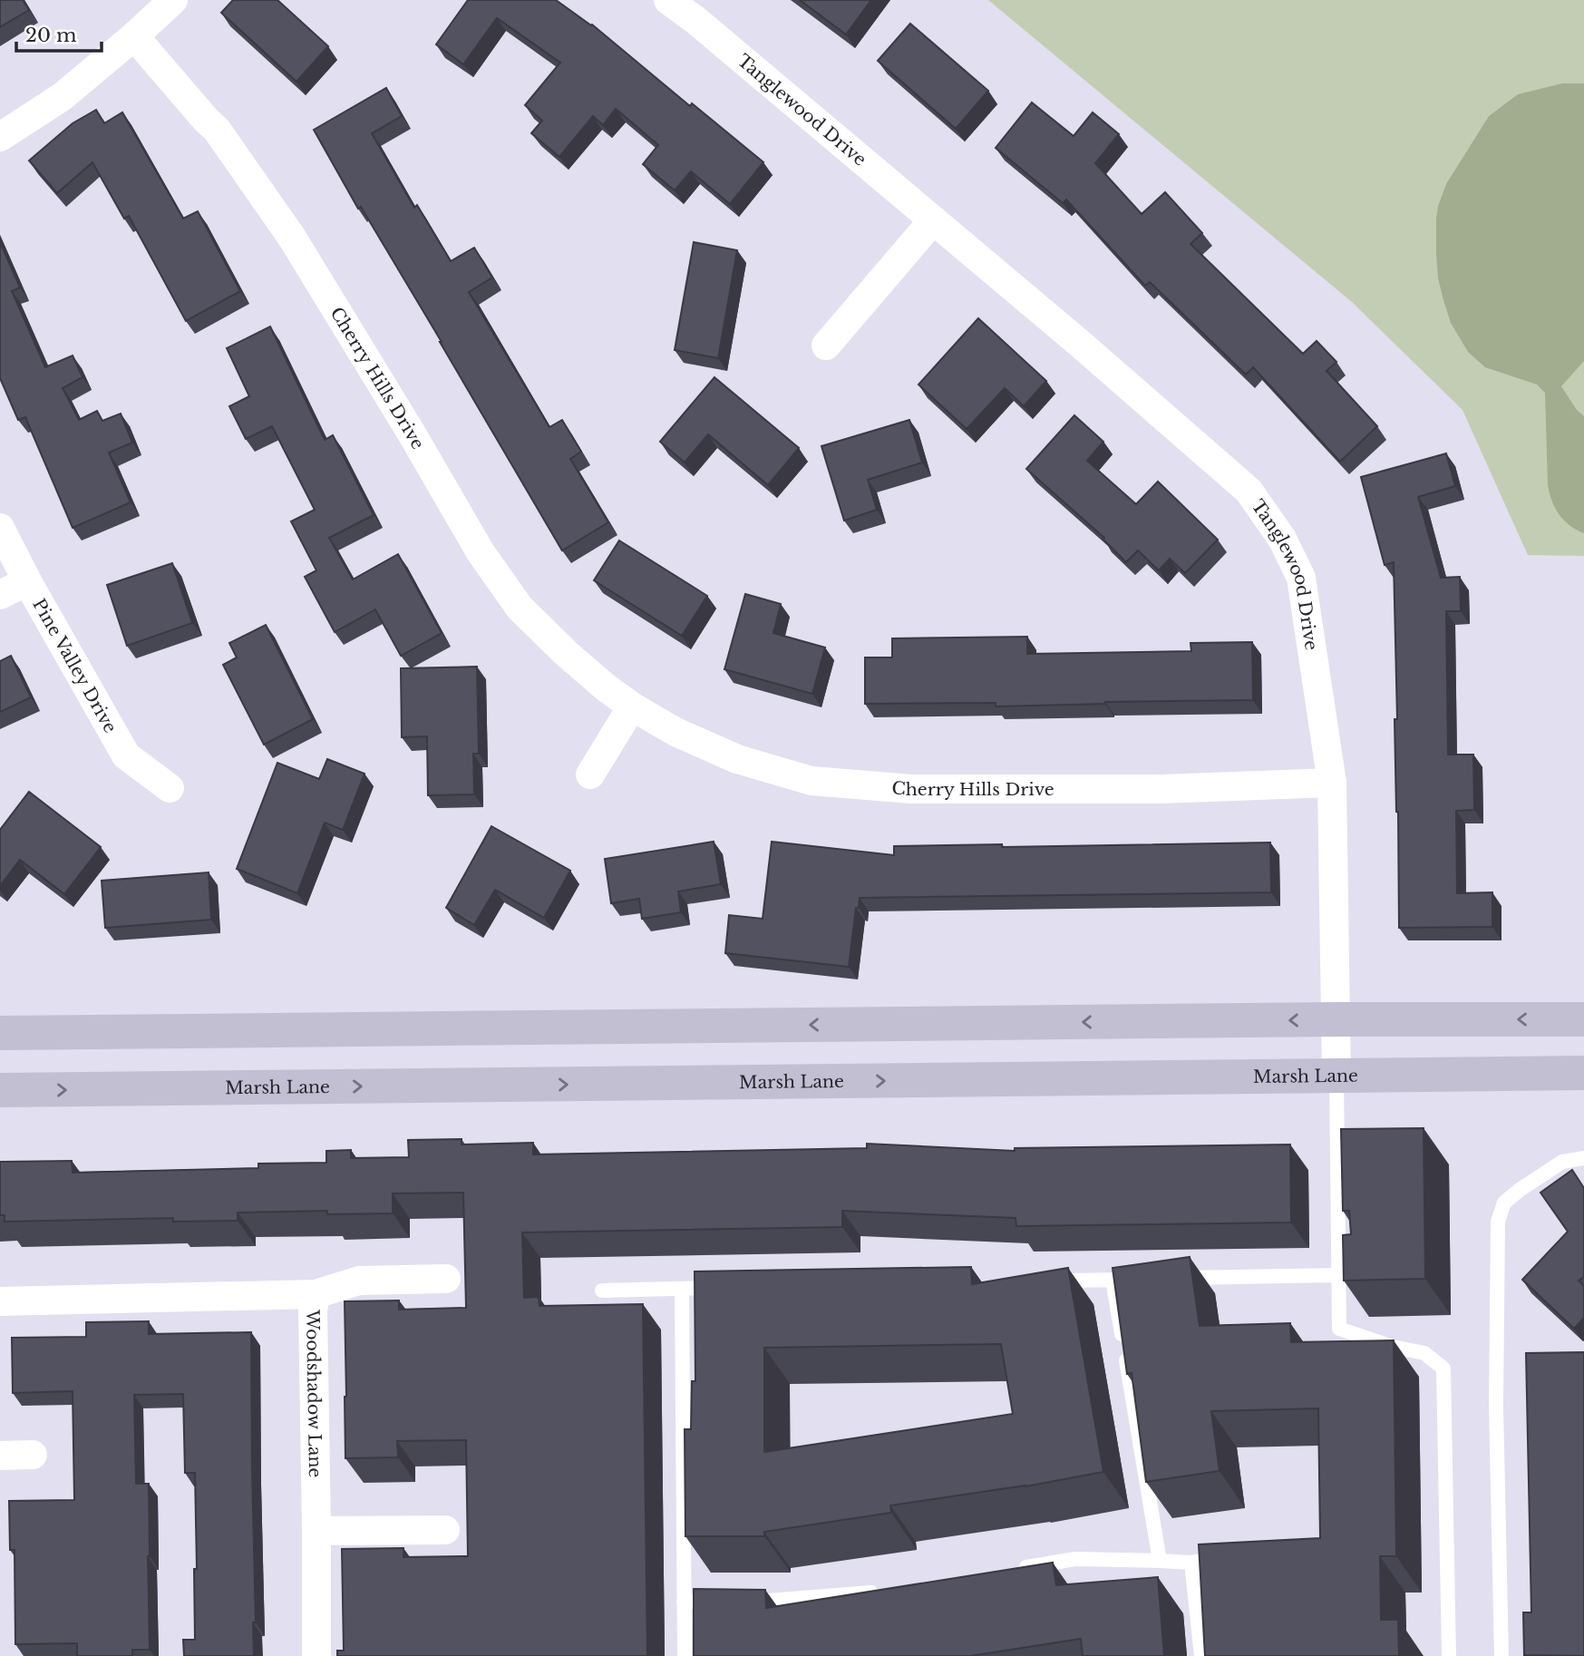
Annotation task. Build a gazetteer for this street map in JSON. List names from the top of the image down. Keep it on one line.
{"streets":{"main road":["Marsh Lane"],"street":["Tanglewood Drive","Cherry Hills Drive","Pine Valley Drive","Woodshadow Lane"]},"crossings":[["Tanglewood Drive","Cherry Hills Drive"],["Tanglewood Drive","Marsh Lane"]],"scale_bar":"20 m"}
